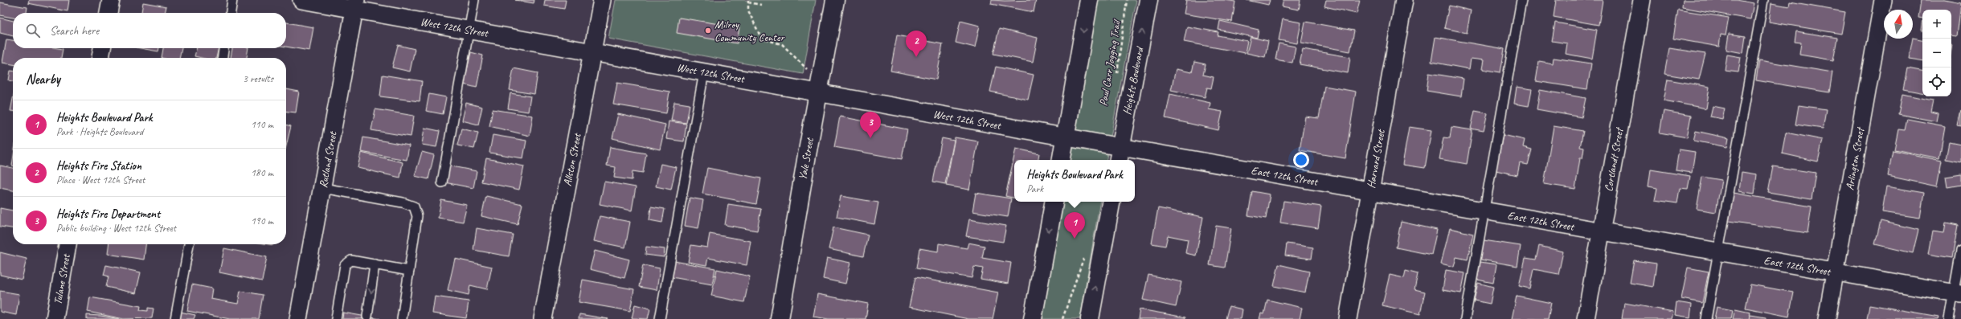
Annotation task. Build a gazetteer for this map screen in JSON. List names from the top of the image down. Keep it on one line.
{"streets":{"main road":["Heights Boulevard","Yale Street"],"street":["West 12th Street","Harvard Street","Arlington Street","Rutland Street","Allston Street","Cortlandt Street","East 12th Street","Tulane Street"],"path":["Paul Carr Jogging Trail"]},"crossings":[["West 12th Street","Heights Boulevard"],["West 12th Street","Yale Street"],["West 12th Street","Rutland Street"],["West 12th Street","Allston Street"],["West 12th Street","East 12th Street"],["Heights Boulevard","East 12th Street"],["Harvard Street","East 12th Street"],["Arlington Street","East 12th Street"],["Cortlandt Street","East 12th Street"]],"places":["Milroy Community Center"],"north":"top","page":{"map_buttons":["+","−"],"search":"Search here","pins":["2","3","1"],"heading":["Nearby","3 results"],"list":[{"mark":"1","name":"Heights Boulevard Park","note":"Park · Heights Boulevard","value":"110 m"},{"mark":"2","name":"Heights Fire Station","note":"Place · West 12th Street","value":"180 m"},{"mark":"3","name":"Heights Fire Department","note":"Public building · West 12th Street","value":"190 m"}],"popup":["Heights Boulevard Park","Park"]}}
